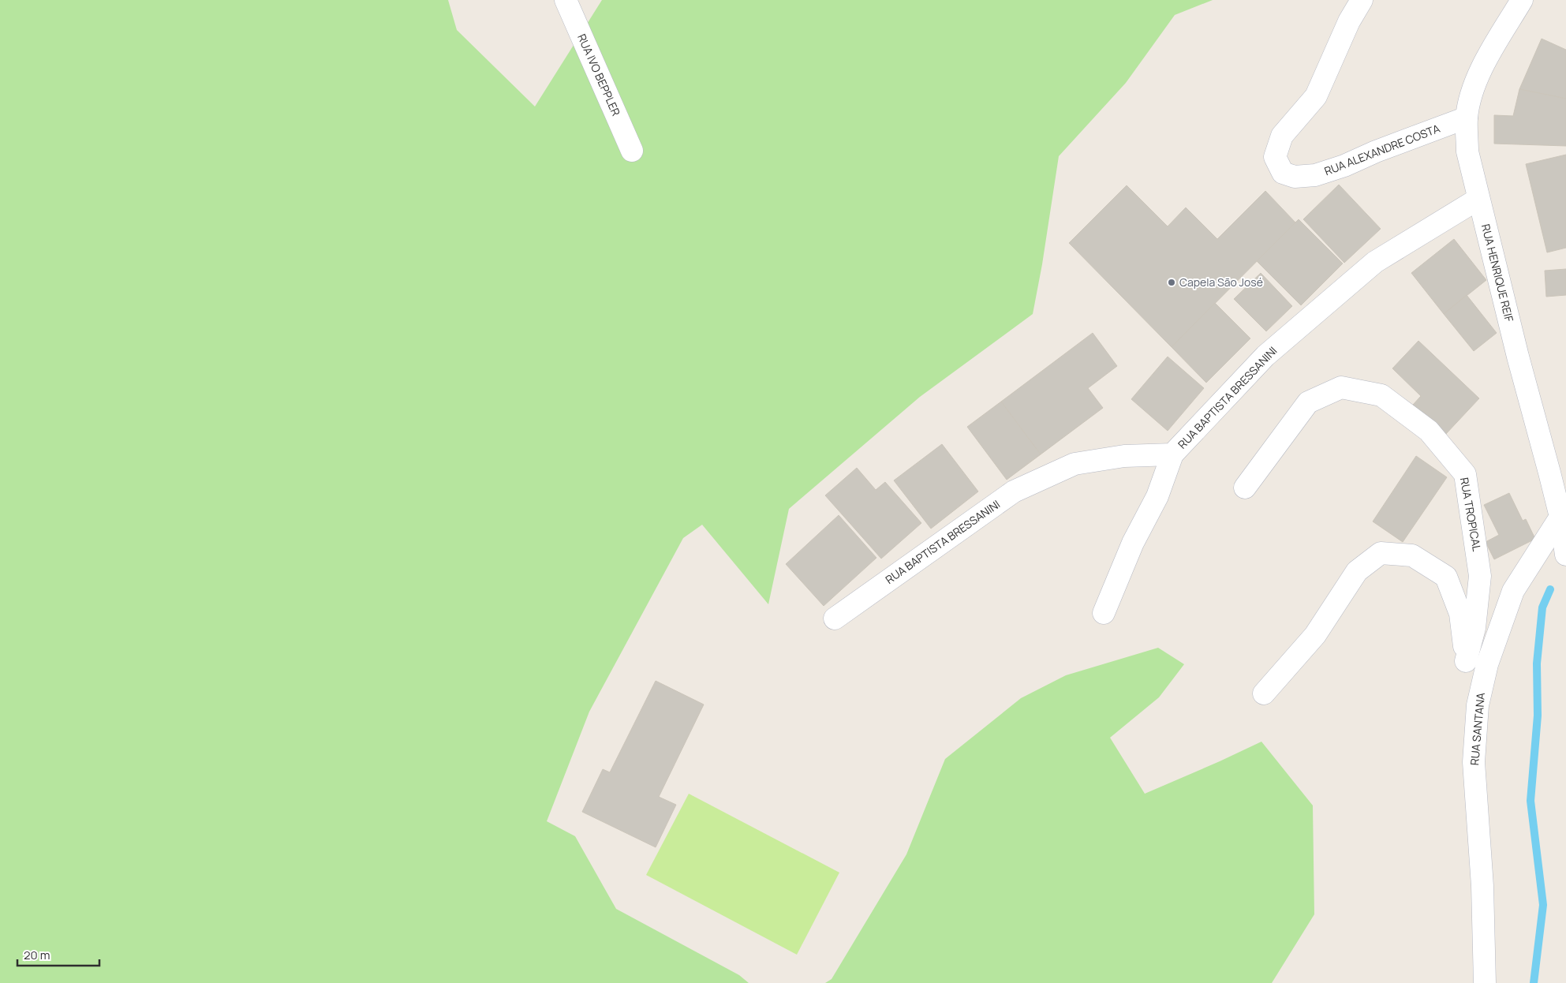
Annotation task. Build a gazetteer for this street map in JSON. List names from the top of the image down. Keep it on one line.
{"streets":{"street":["RUA IVO BEPPLER","RUA ALEXANDRE COSTA","RUA HENRIQUE REIF","RUA BAPTISTA BRESSANINI","RUA TROPICAL","RUA SANTANA"]},"crossings":[["RUA ALEXANDRE COSTA","RUA HENRIQUE REIF"],["RUA HENRIQUE REIF","RUA BAPTISTA BRESSANINI"],["RUA HENRIQUE REIF","RUA SANTANA"]],"places":["Capela São José"],"scale_bar":"20 m"}
